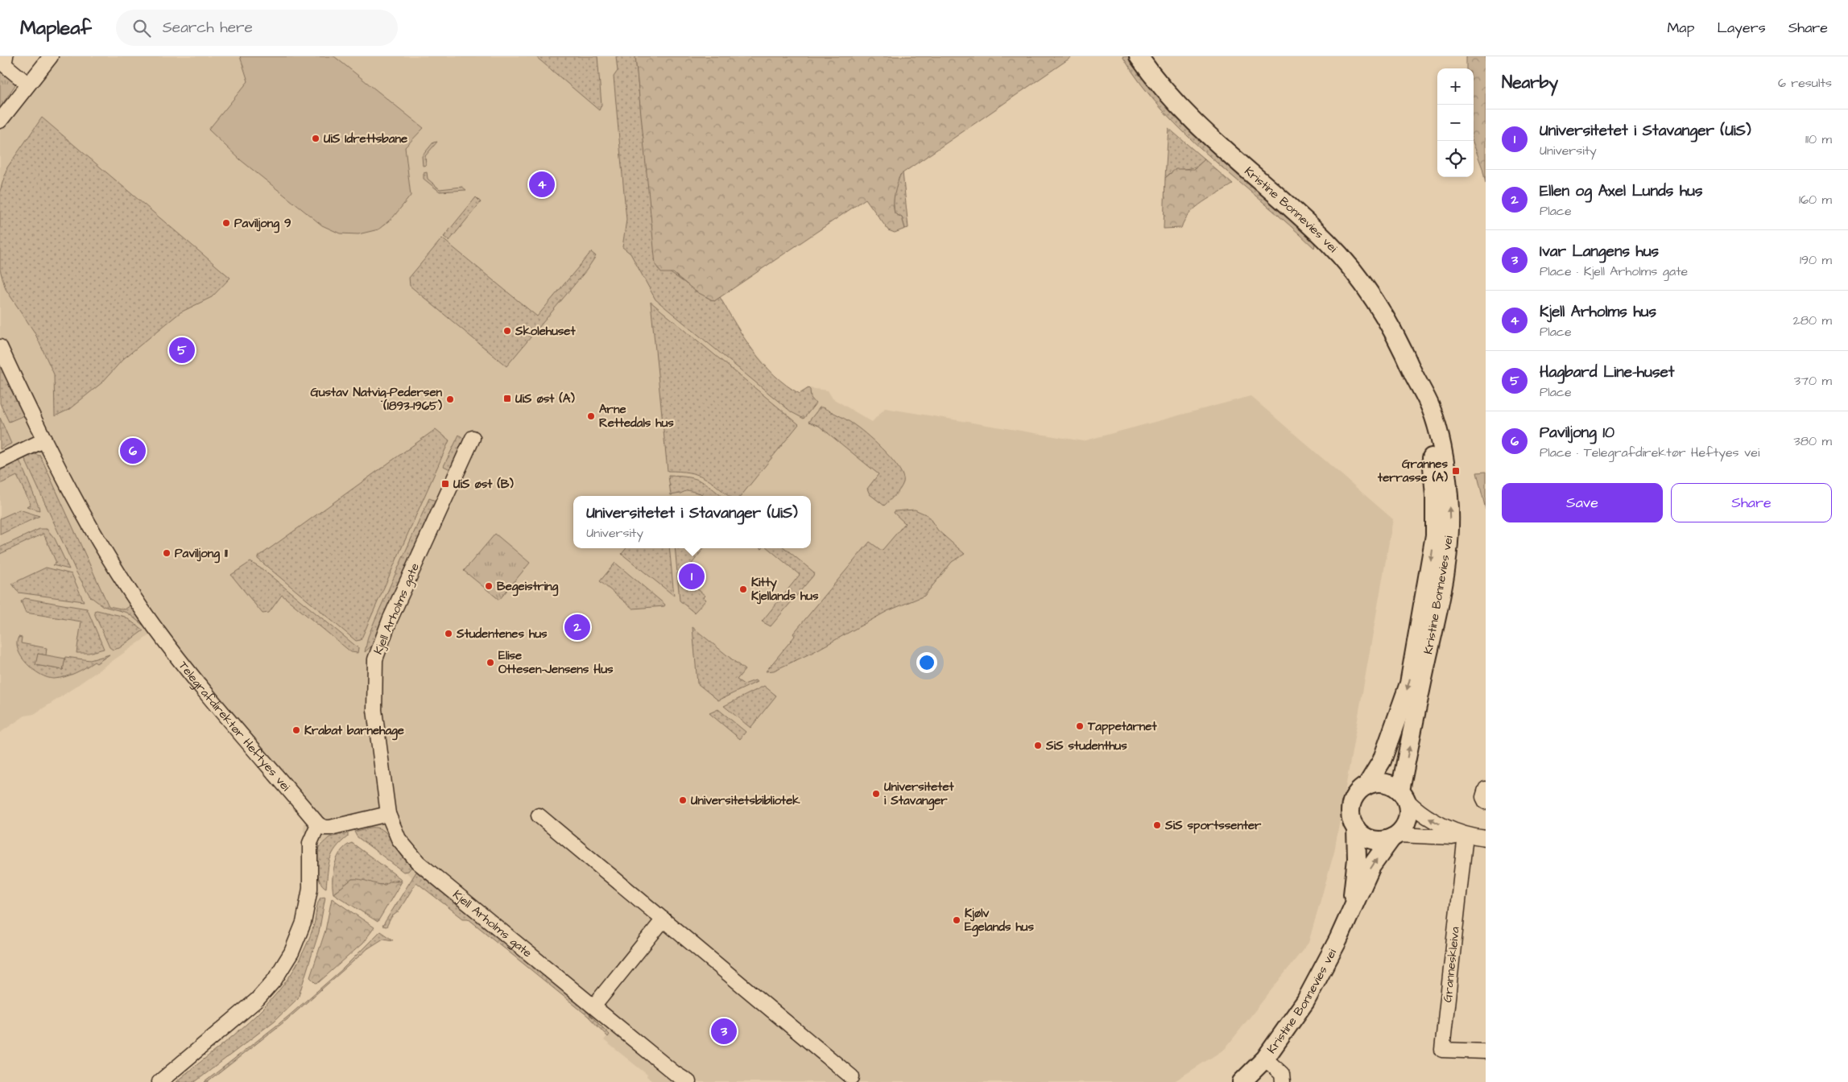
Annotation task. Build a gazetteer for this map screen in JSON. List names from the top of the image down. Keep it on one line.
{"streets":{"main road":["Kristine Bonnevies vei"],"street":["Kjell Arholms gate","Telegrafdirektør Heftyes vei","Granneskleiva"]},"places":{"other":["UiS Idrettsbane","Paviljong 9","Skolehuset","Gustav Natvig-Pedersen (1893-1965)","Arne Rettedals hus","Paviljong 11","Begeistring","Kitty Kjellands hus","Studentenes hus","Elise Ottesen-Jensens Hus","Tappetårnet","Krabat barnehage","SiS studenthus","Universitetet i Stavanger","Universitetsbibliotek","SiS sportssenter","Kjølv Egelands hus"],"transit":["UiS øst (A)","Grannes terrasse (A)","UiS øst (B)"]},"page":{"header":"Mapleaf","search":"Search here","nav":["Map","Layers","Share"],"heading":["Nearby","6 results"],"map_buttons":["+","−"],"list":[{"mark":"1","name":"Universitetet i Stavanger (UiS)","note":"University","value":"110 m"},{"mark":"2","name":"Ellen og Axel Lunds hus","note":"Place","value":"160 m"},{"mark":"3","name":"Ivar Langens hus","note":"Place · Kjell Arholms gate","value":"190 m"},{"mark":"4","name":"Kjell Arholms hus","note":"Place","value":"280 m"},{"mark":"5","name":"Hagbard Line-huset","note":"Place","value":"370 m"},{"mark":"6","name":"Paviljong 10","note":"Place · Telegrafdirektør Heftyes vei","value":"380 m"}],"pins":["4","5","6","1","2","3"],"buttons":["Save","Share"],"popup":["Universitetet i Stavanger (UiS)","University"]}}
